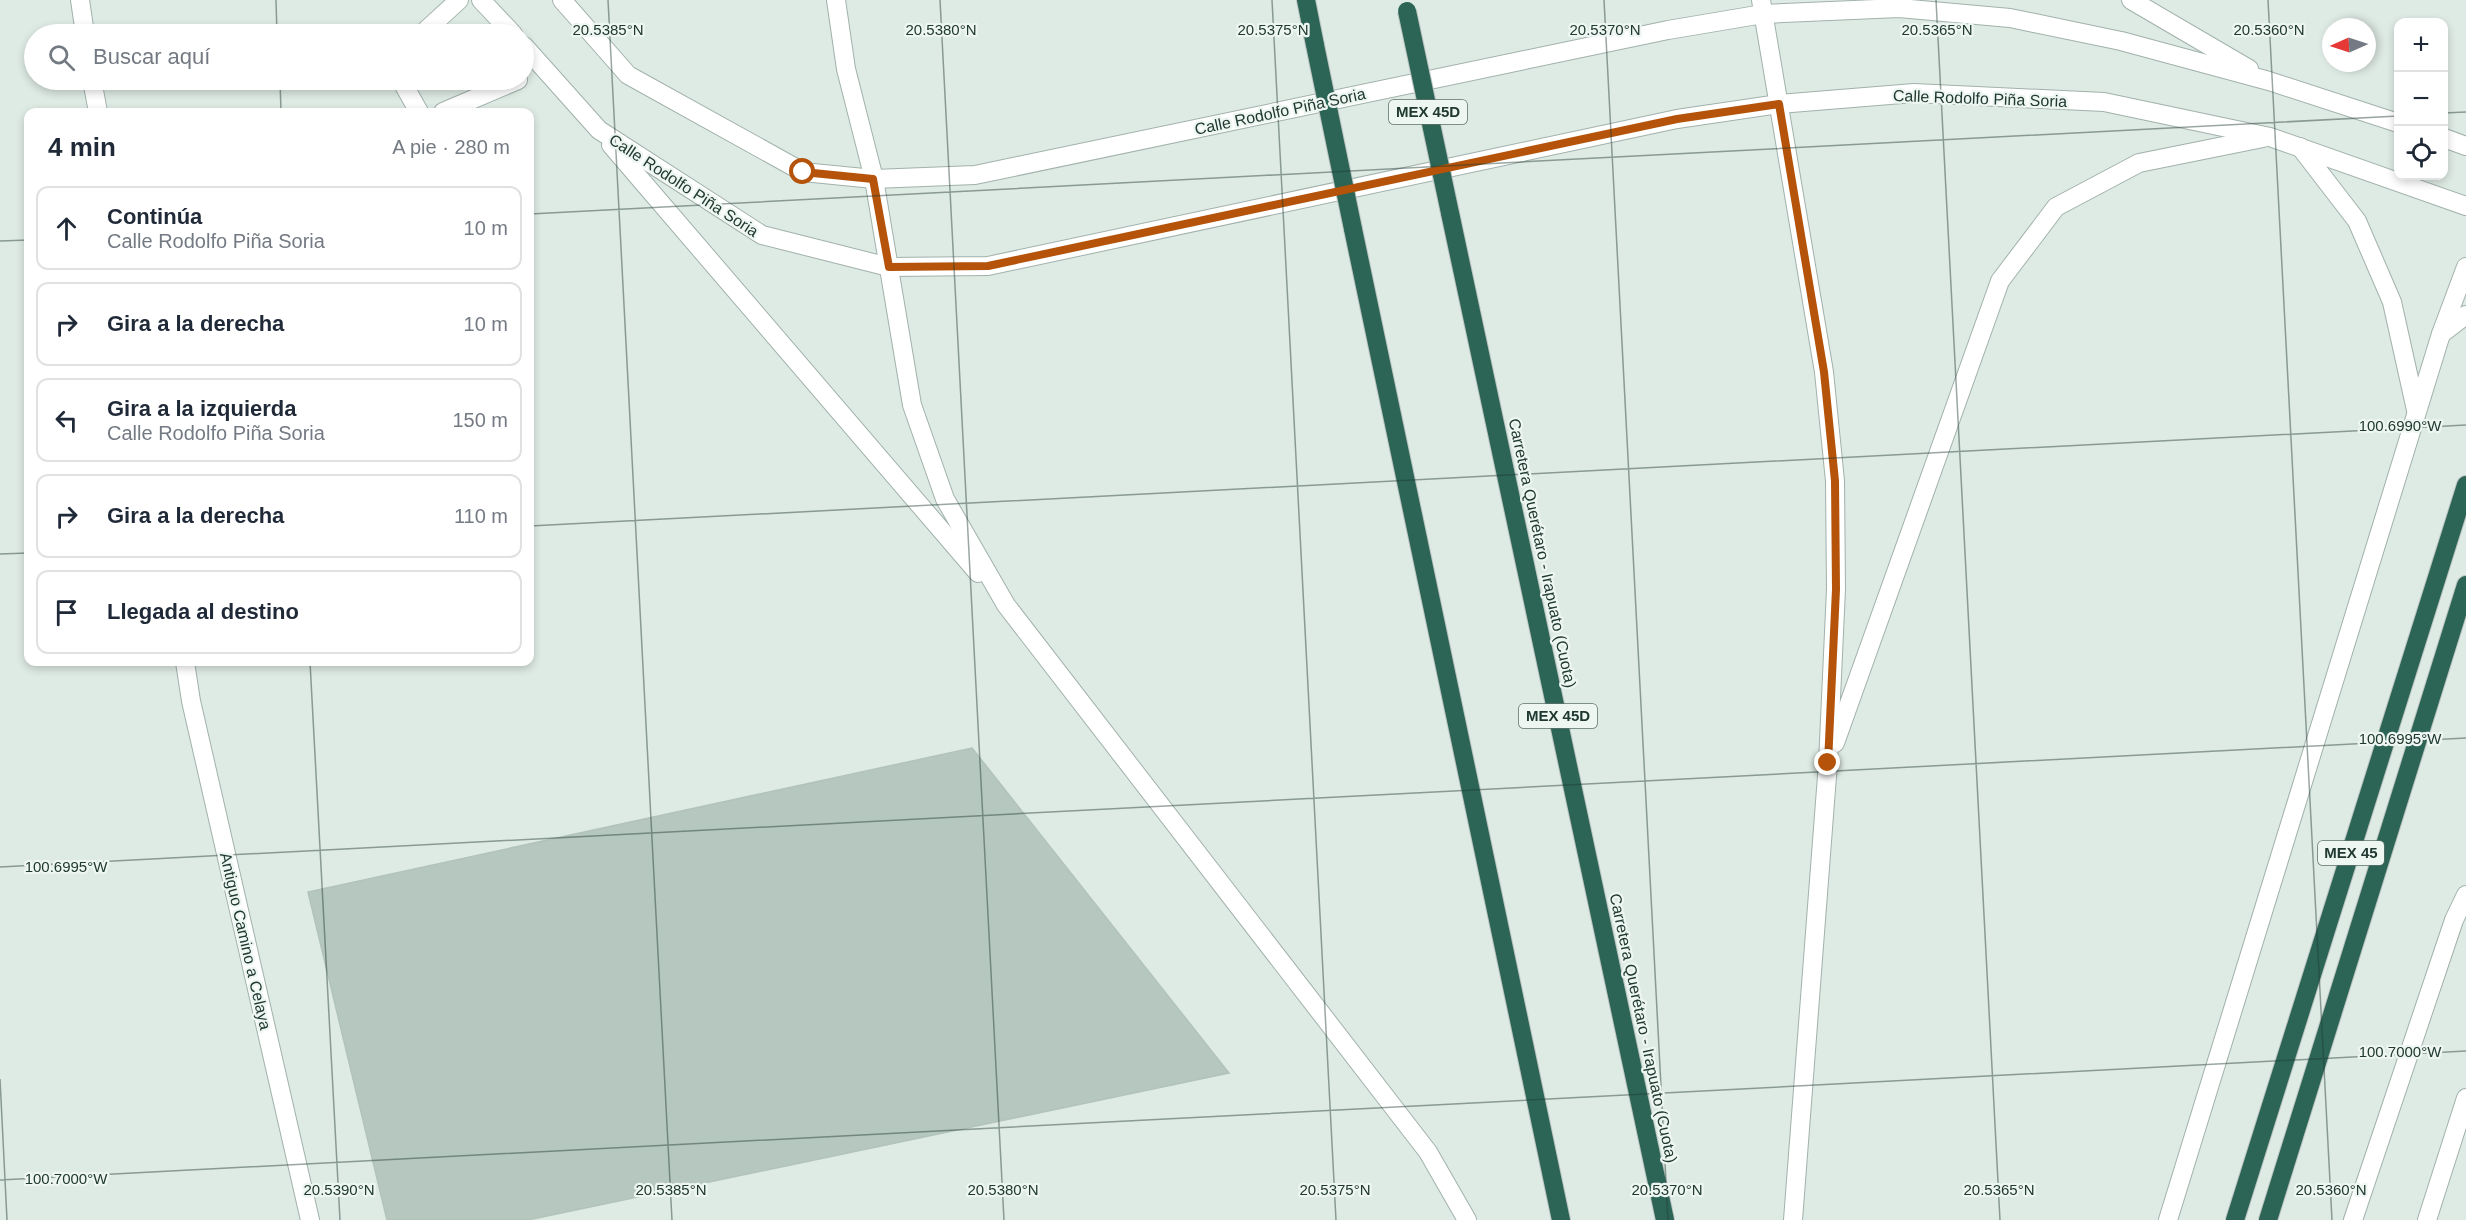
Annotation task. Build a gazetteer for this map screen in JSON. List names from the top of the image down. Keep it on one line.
{"streets":{"highway":["MEX 45D","Carretera Querétaro - Irapuato (Cuota)","MEX 45"],"street":["Calle Rodolfo Piña Soria","Antiguo Camino a Celaya"]},"north":"left","page":{"map_buttons":["+","−"],"search":"Buscar aquí","heading":["4 min","A pie · 280 m"],"list":[["Continúa","Calle Rodolfo Piña Soria","10 m"],["Gira a la derecha","10 m"],["Gira a la izquierda","Calle Rodolfo Piña Soria","150 m"],["Gira a la derecha","110 m"],"Llegada al destino"]},"coordinates":["20.5385°N","20.5380°N","20.5375°N","20.5370°N","20.5365°N","20.5360°N","100.6990°W","100.6995°W","100.7000°W","20.5390°N"]}
